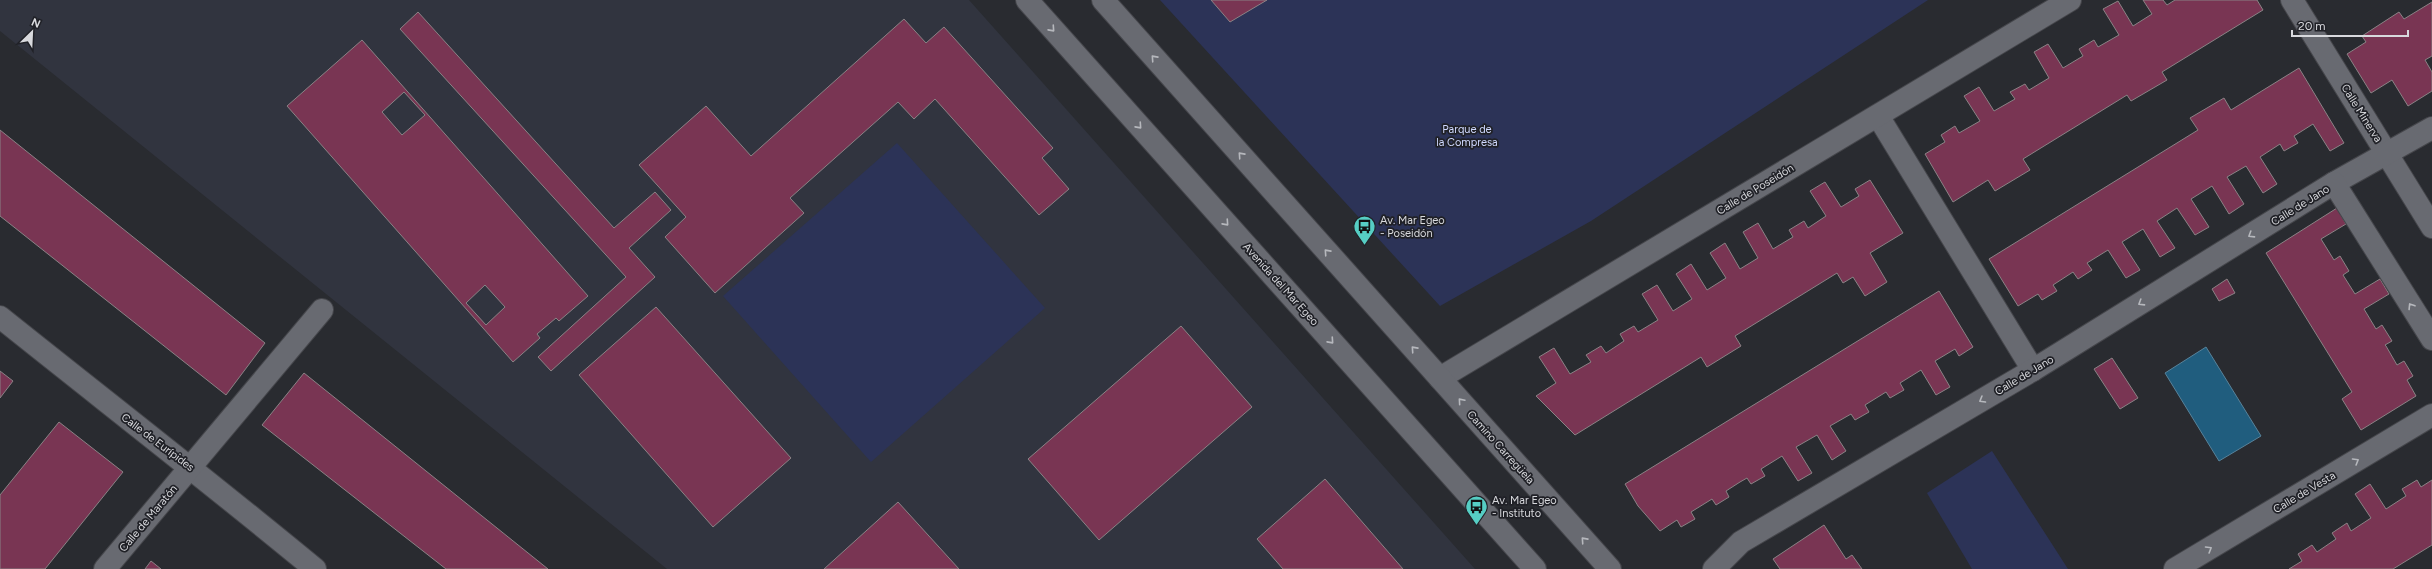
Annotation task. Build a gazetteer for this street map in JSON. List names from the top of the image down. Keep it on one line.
{"streets":{"street":["Calle Minerva","Calle de Poseidón","Calle de Jano","Avenida del Mar Egeo","Calle de Eurípides","Camino Carregüela","Calle de Vesta","Calle de Maratón"]},"crossings":[["Calle Minerva","Calle de Jano"],["Calle de Poseidón","Camino Carregüela"],["Calle de Eurípides","Calle de Maratón"]],"one_way":["Calle de Jano","Camino Carregüela","Calle de Vesta"],"parks":["Parque de la Compresa"],"places":{"bus stop":["Av. Mar Egeo - Poseidón","Av. Mar Egeo - Instituto"]},"scale_bar":"20 m","north":"top right"}
